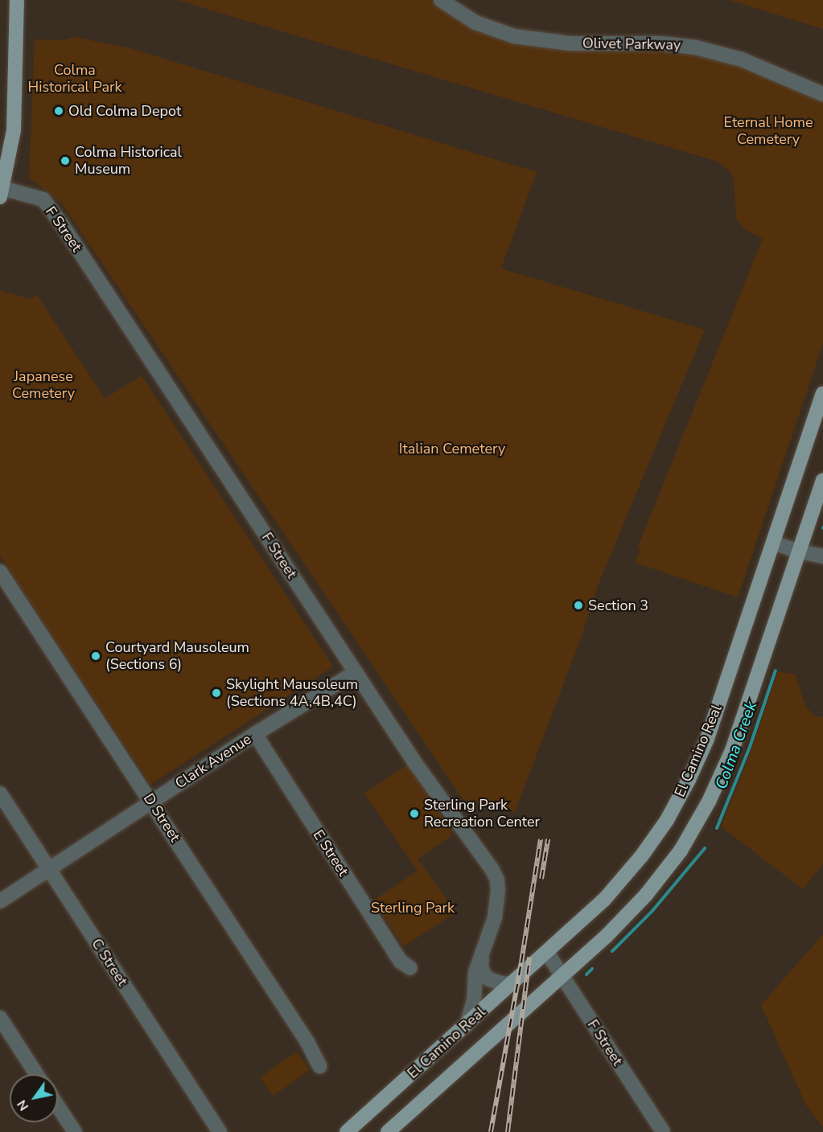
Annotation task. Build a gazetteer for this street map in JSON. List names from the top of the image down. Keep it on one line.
{"streets":{"main road":["El Camino Real"],"street":["Olivet Parkway","F Street","Clark Avenue","D Street","E Street","C Street"]},"crossings":[["F Street","El Camino Real"],["F Street","Clark Avenue"],["Clark Avenue","D Street"],["Clark Avenue","E Street"],["Clark Avenue","C Street"]],"water":["Colma Creek"],"parks":["Colma Historical Park","Eternal Home Cemetery","Japanese Cemetery","Italian Cemetery","Sterling Park"],"places":["Old Colma Depot","Colma Historical Museum","Section 3","Courtyard Mausoleum (Sections 6)","Skylight Mausoleum (Sections 4A,4B,4C)","Sterling Park Recreation Center"],"north":"bottom left"}
